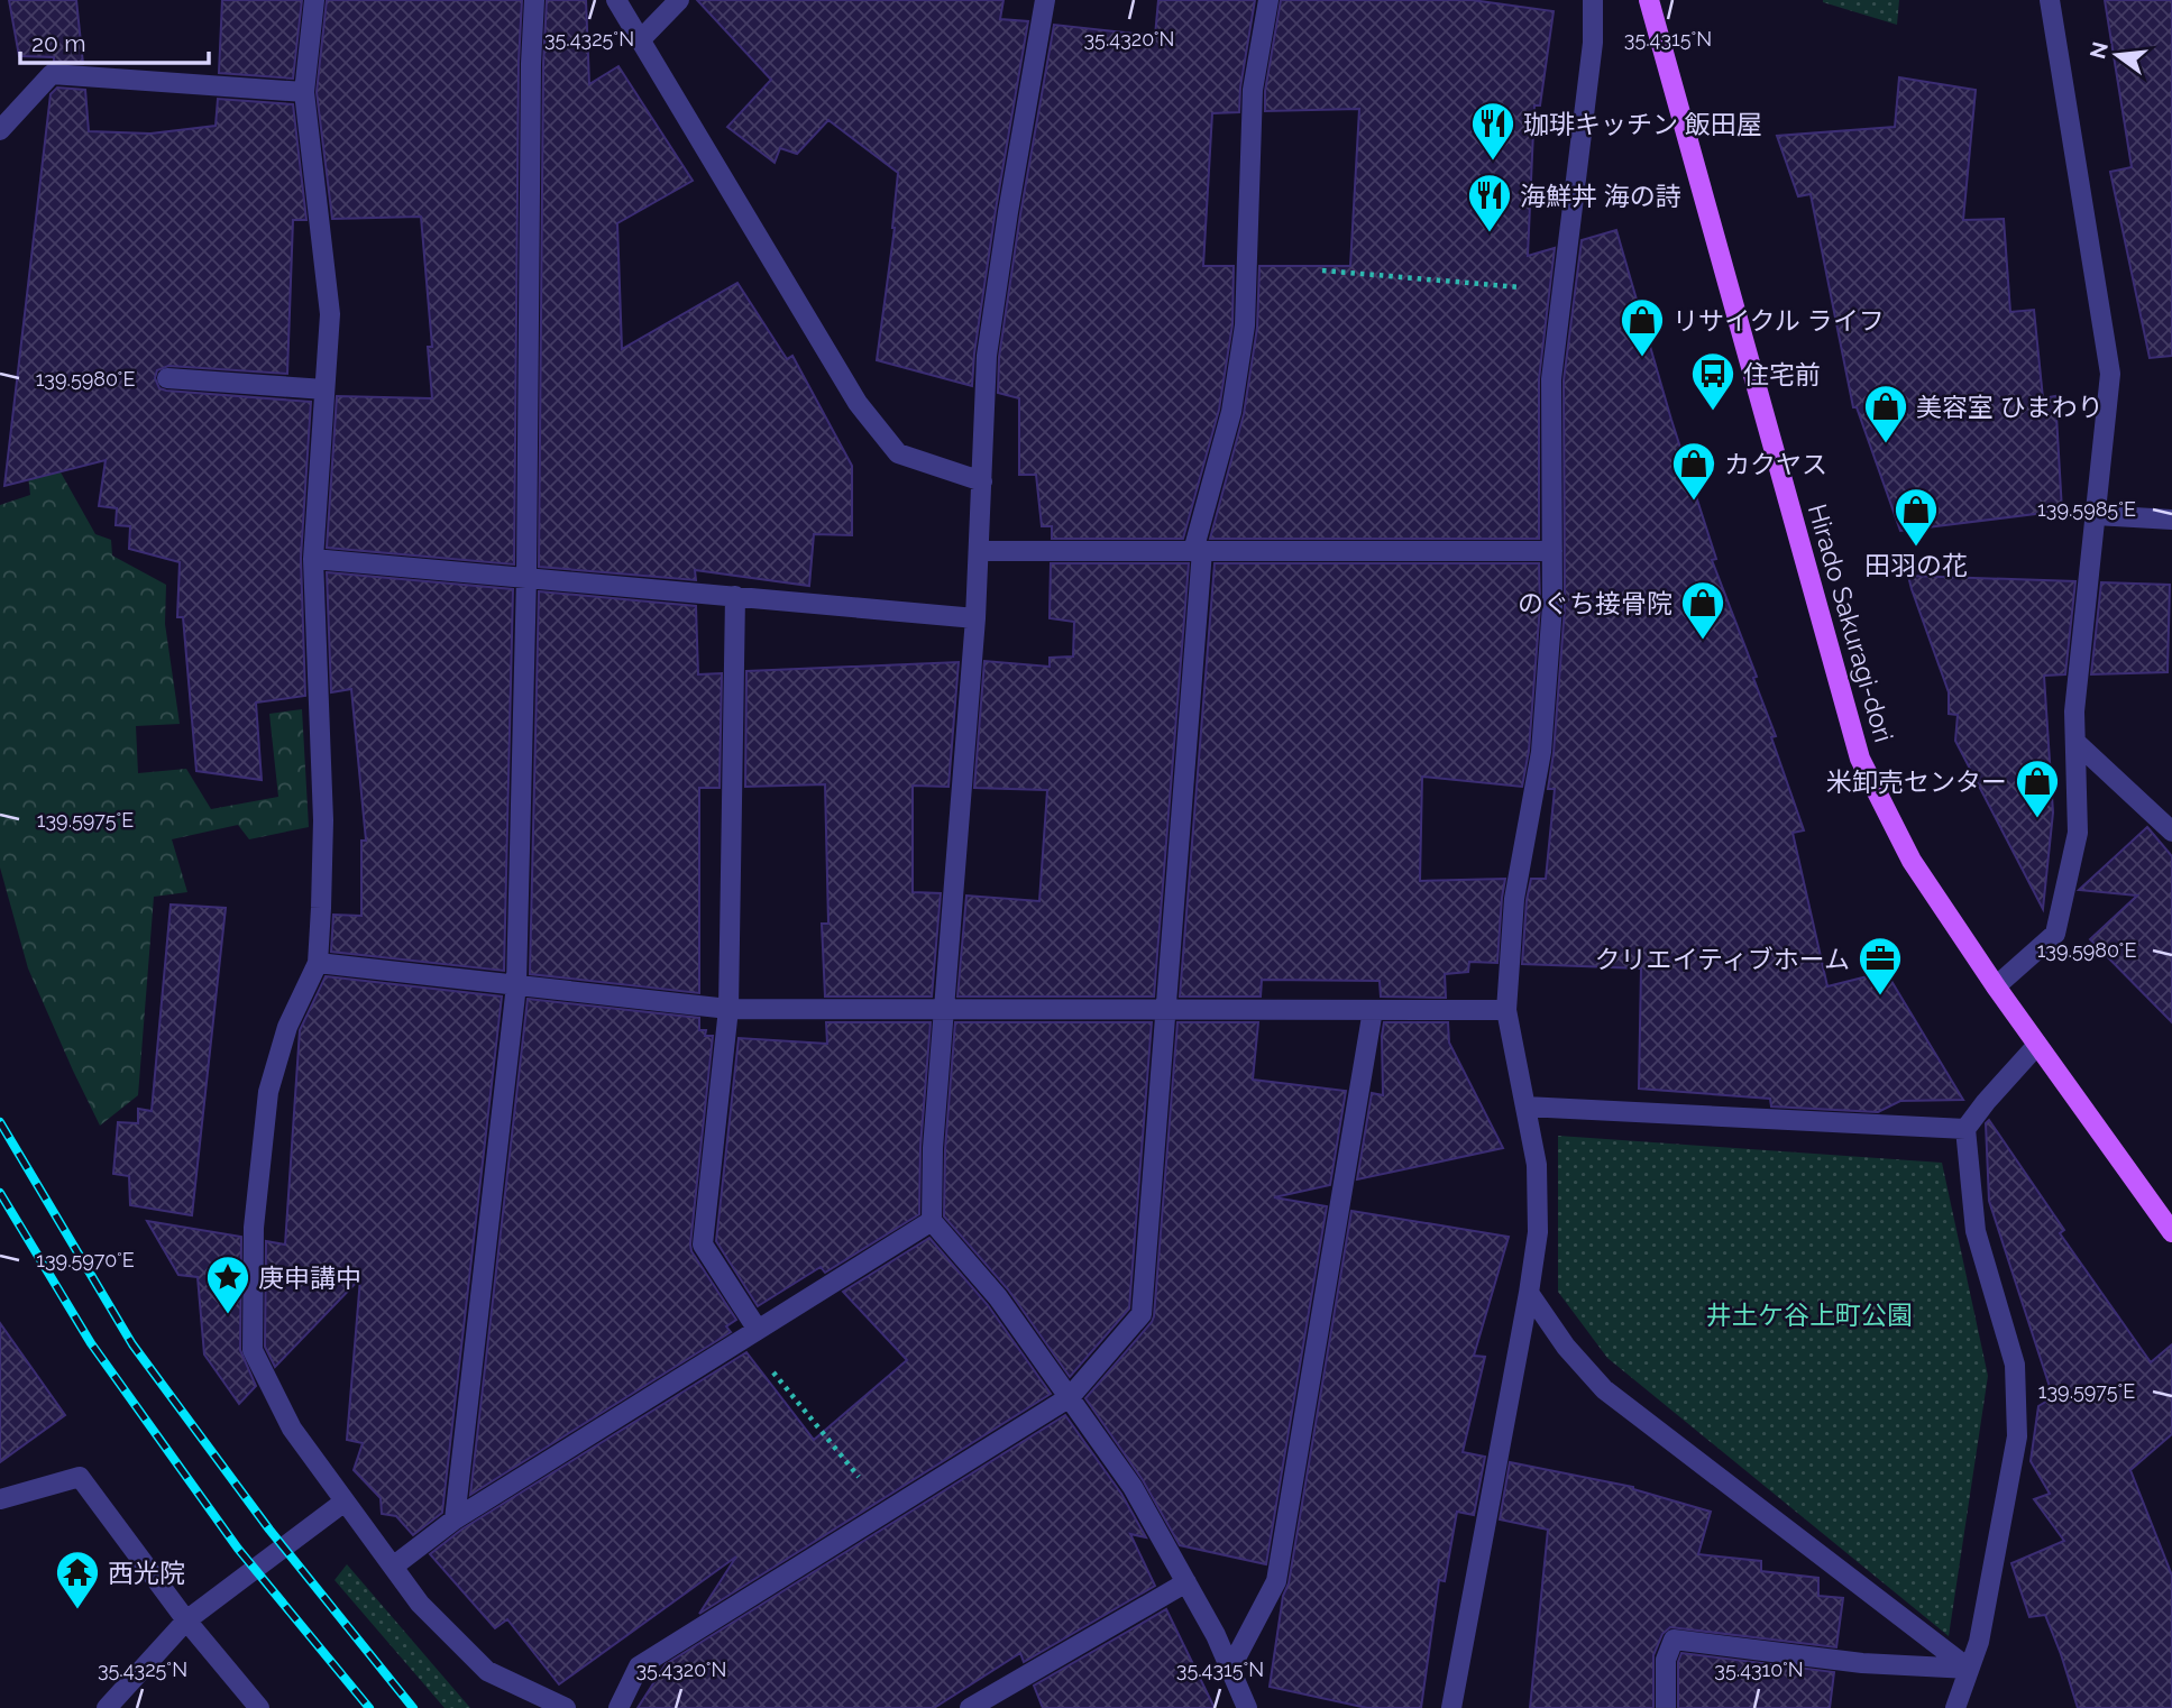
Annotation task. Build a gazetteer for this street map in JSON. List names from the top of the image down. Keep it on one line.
{"streets":{"main road":["Hirado Sakuragi-dori"]},"parks":["井土ケ谷上町公園"],"places":{"restaurant":["珈琲キッチン 飯田屋","海鮮丼 海の詩"],"shop":["リサイクル ライフ","美容室 ひまわり","カクヤス","田羽の花","のぐち接骨院","米卸売センター"],"bus stop":["住宅前"],"office":["クリエイティブホーム"],"place":["庚申講中"],"temple":["西光院"]},"scale_bar":"20 m","north":"left","coordinates":["35.4325°N","35.4320°N","35.4315°N","139.5980°E","139.5985°E","139.5975°E","139.5970°E","35.4310°N"]}
